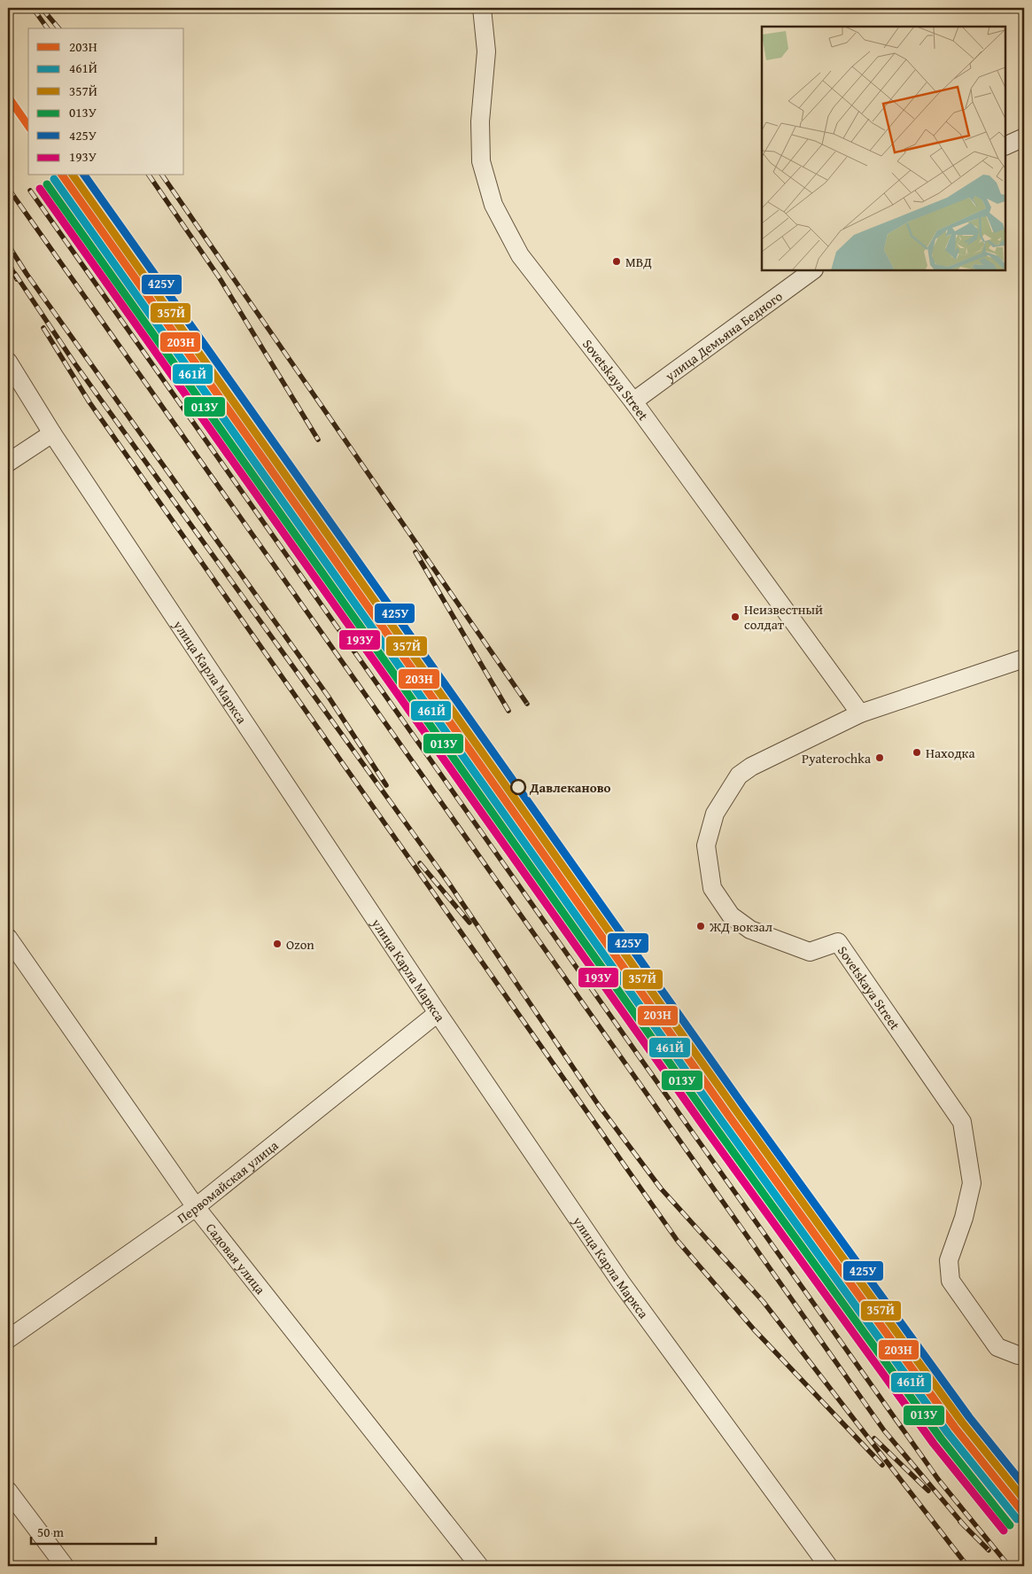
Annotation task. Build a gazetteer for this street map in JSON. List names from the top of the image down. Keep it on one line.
{"streets":{"street":["улица Демьяна Бедного","Sovetskaya Street","улица Карла Маркса","Первомайская улица","Садовая улица"]},"crossings":[["улица Демьяна Бедного","Sovetskaya Street"],["улица Карла Маркса","Первомайская улица"],["Первомайская улица","Садовая улица"]],"places":["МВД","Неизвестный солдат","Находка","Pyaterochka","Давлеканово","ЖД вокзал","Ozon"],"lines":["transit line 203Н","transit line 357Й","transit line 425У","transit line 461Й","transit line 013У","transit line 193У"],"legend":["203Н","461Й","357Й","013У","425У","193У"],"scale_bar":"50 m"}
